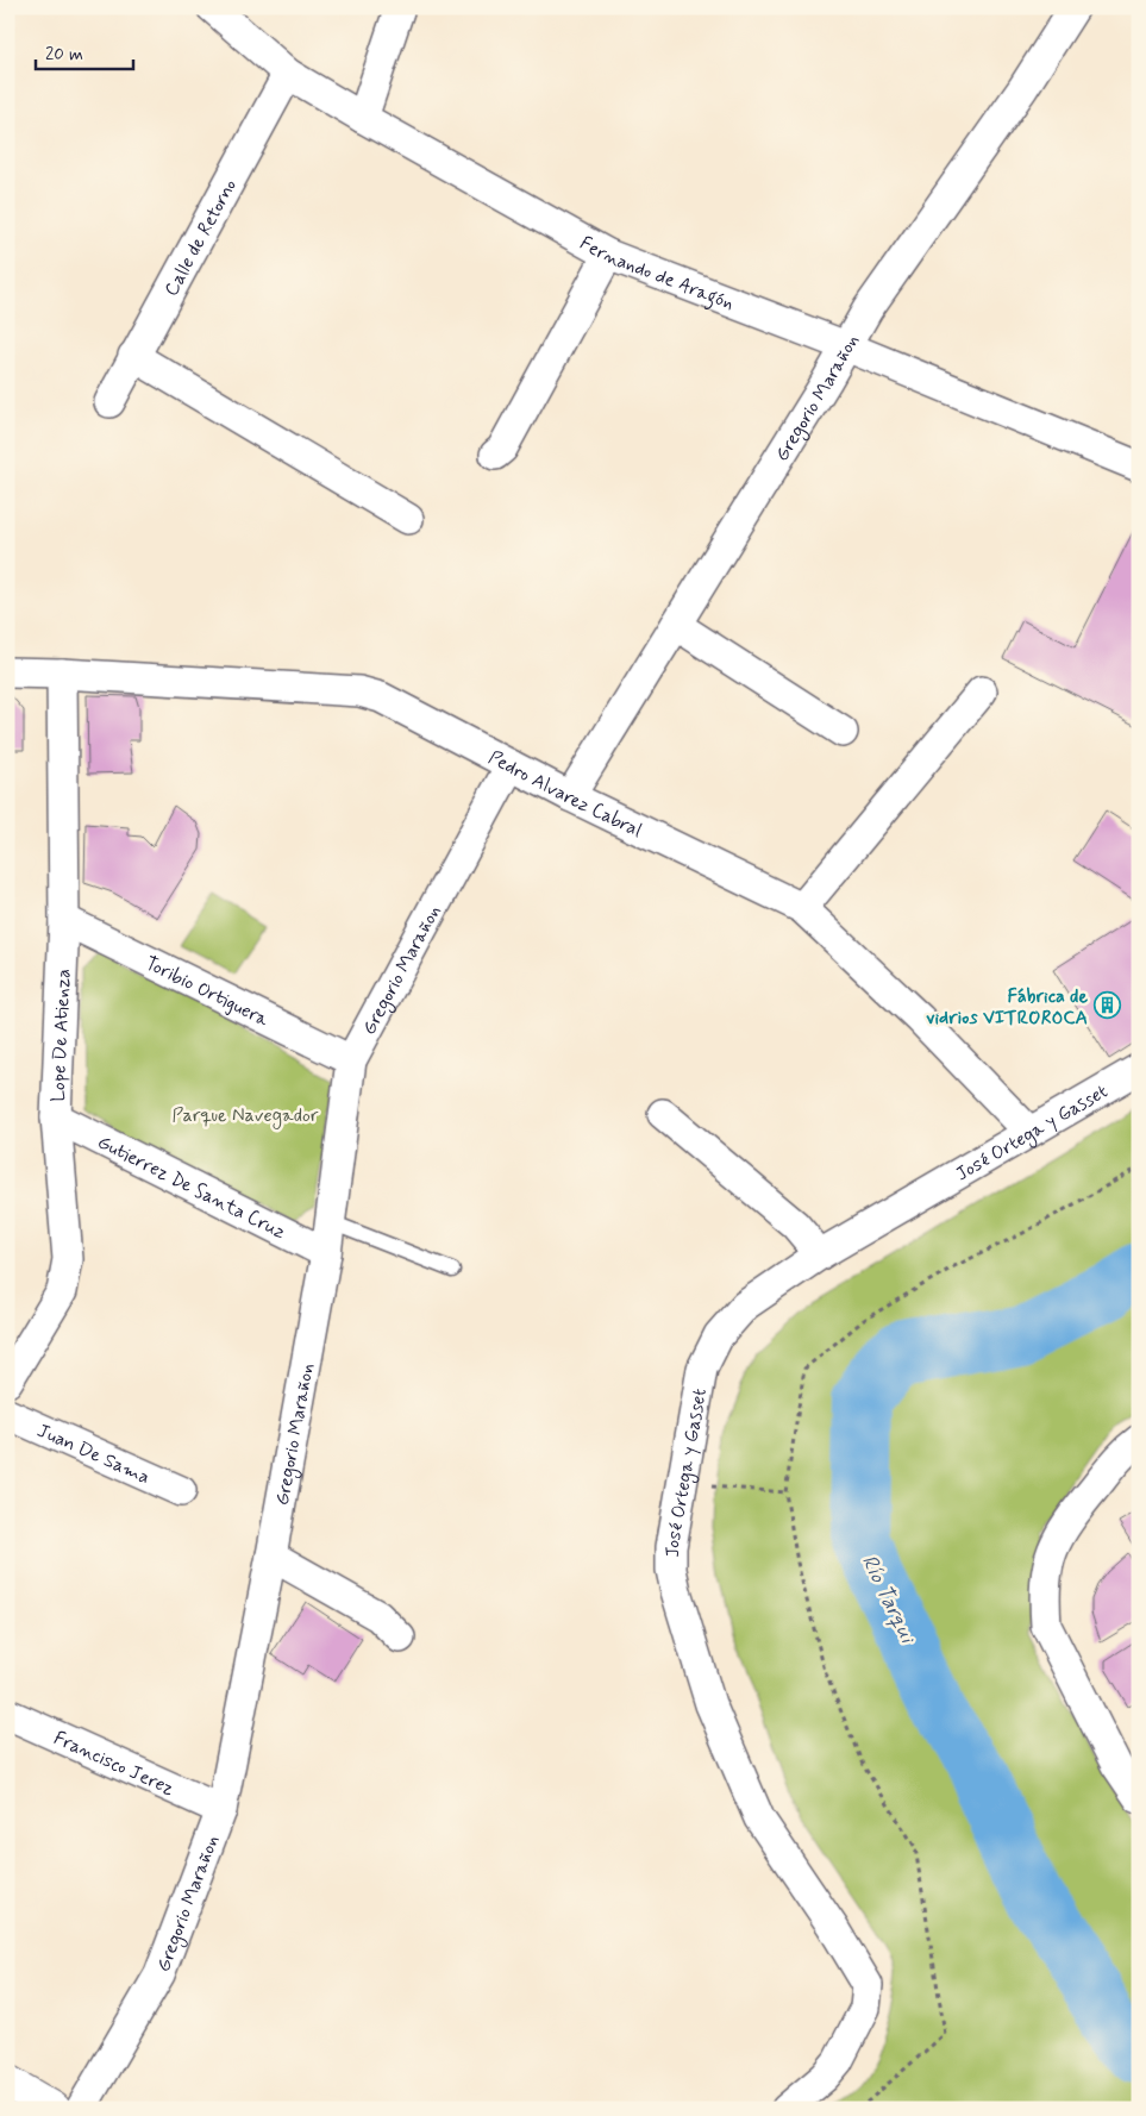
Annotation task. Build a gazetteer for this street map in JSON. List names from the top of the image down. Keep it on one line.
{"streets":{"street":["Calle de Retorno","Fernando de Aragón","Gregorio Marañon","Pedro Alvarez Cabral","Toribio Ortiguera","Lope De Atienza","José Ortega y Gasset","Gutierrez De Santa Cruz","Juan De Sama","Francisco Jerez"]},"crossings":[["Calle de Retorno","Fernando de Aragón"],["Fernando de Aragón","Gregorio Marañon"],["Gregorio Marañon","Pedro Alvarez Cabral"],["Gregorio Marañon","Toribio Ortiguera"],["Gregorio Marañon","Gutierrez De Santa Cruz"],["Gregorio Marañon","Francisco Jerez"],["Pedro Alvarez Cabral","Lope De Atienza"],["Pedro Alvarez Cabral","José Ortega y Gasset"],["Toribio Ortiguera","Lope De Atienza"],["Lope De Atienza","Gutierrez De Santa Cruz"]],"water":["Río Tarqui"],"parks":["Parque Navegador"],"places":{"building":["Fábrica de vidrios VITROROCA"]},"scale_bar":"20 m"}
